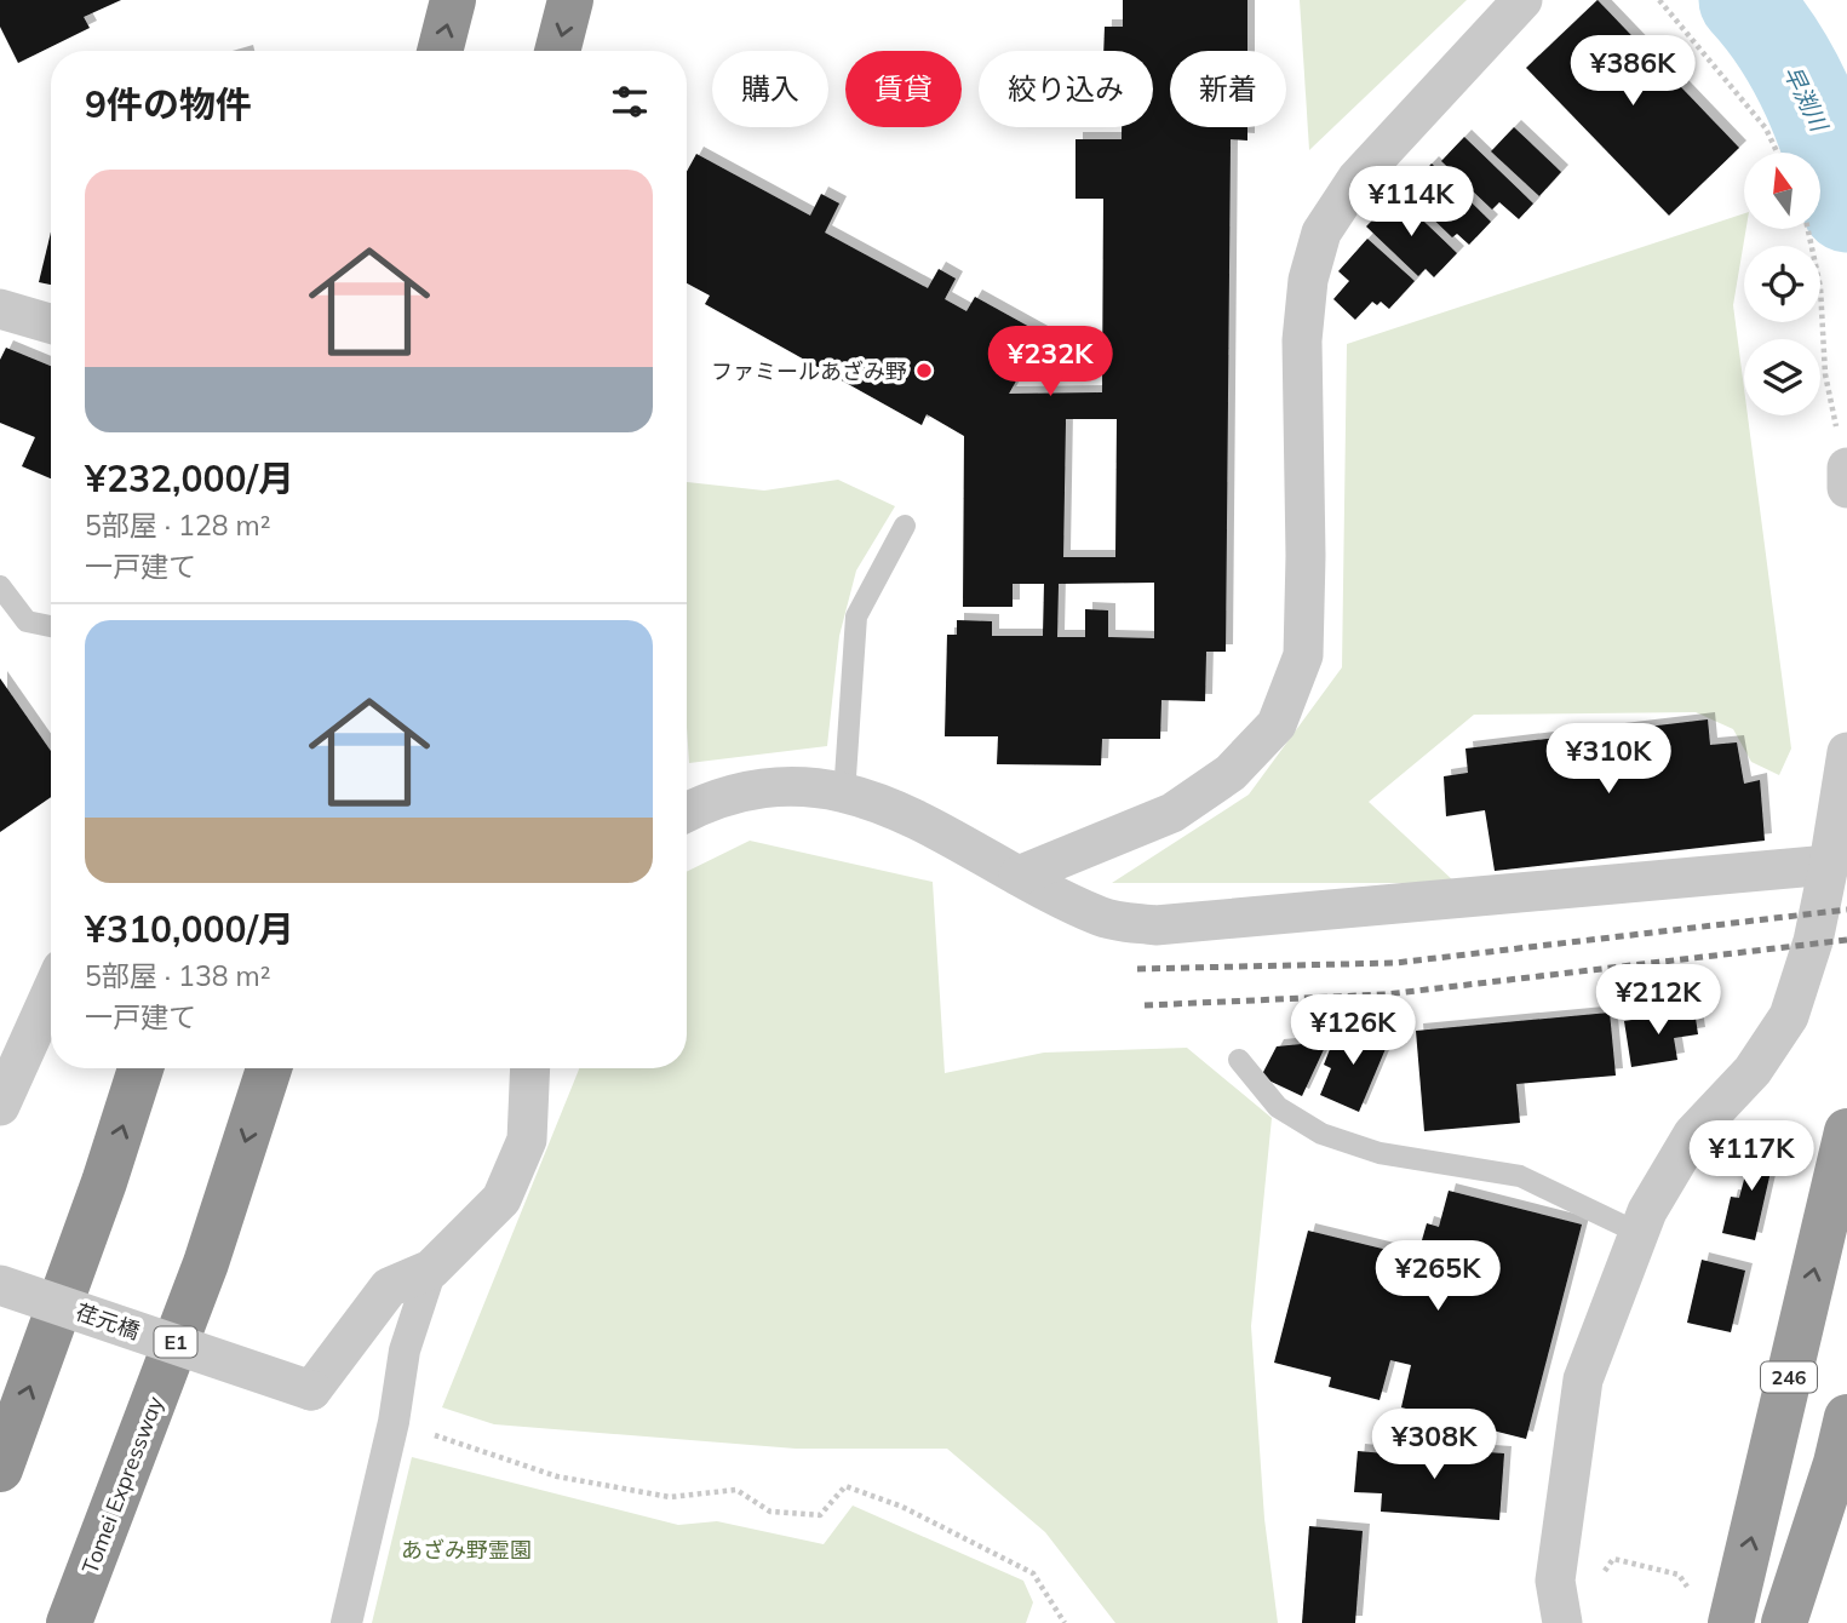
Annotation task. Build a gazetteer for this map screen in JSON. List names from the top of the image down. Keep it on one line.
{"streets":{"highway":["E1","246","Tomei Expressway"],"street":["荏元橋"]},"water":["早渕川"],"parks":["あざみ野霊園"],"places":["ファミールあざみ野"],"north":"top","page":{"price":["¥386K","¥114K","¥232K","¥310K","¥212K","¥126K","¥117K","¥265K","¥308K"],"chip":["購入","賃貸","絞り込み","新着"],"heading":"9件の物件","list":[{"name":"¥232,000/月","note":"5部屋 · 128 m² · 一戸建て"},{"name":"¥310,000/月","note":"5部屋 · 138 m² · 一戸建て"}]}}
